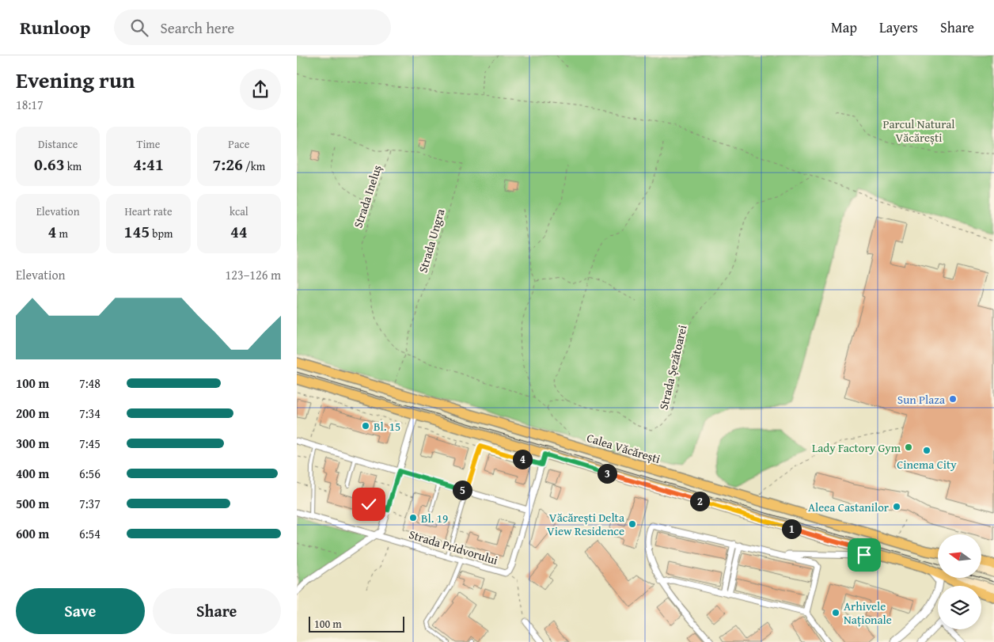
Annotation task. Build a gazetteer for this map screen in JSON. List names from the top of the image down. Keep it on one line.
{"streets":{"main road":["Calea Văcărești"],"street":["Strada Pridvorului"],"path":["Strada Ineluș","Strada Ungra","Strada Șezătoarei"]},"crossings":[["Strada Ineluș","Strada Ungra"],["Strada Ungra","Calea Văcărești"]],"parks":["Parcul Natural Văcărești"],"places":["Sun Plaza","Bl. 15","Lady Factory Gym","Cinema City","Aleea Castanilor","Bl. 19","Văcărești Delta View Residence","Arhivele Naționale"],"scale_bar":"100 m","north":"left","page":{"header":"Runloop","search":"Search here","nav":["Map","Layers","Share"],"heading":["Evening run","18:17"],"stats":[["Distance","0.63 km"],["Time","4:41"],["Pace","7:26 /km"],["Elevation","4 m"],["Heart rate","145 bpm"],["kcal","44"]],"chart":["Elevation","123–126 m"],"list":[{"name":"100 m","note":"7:48"},{"name":"200 m","note":"7:34"},{"name":"300 m","note":"7:45"},{"name":"400 m","note":"6:56"},{"name":"500 m","note":"7:37"},{"name":"600 m","note":"6:54"}],"pins":["4","3","5","2","1"],"buttons":["Save","Share"],"scale":"100 m"}}
